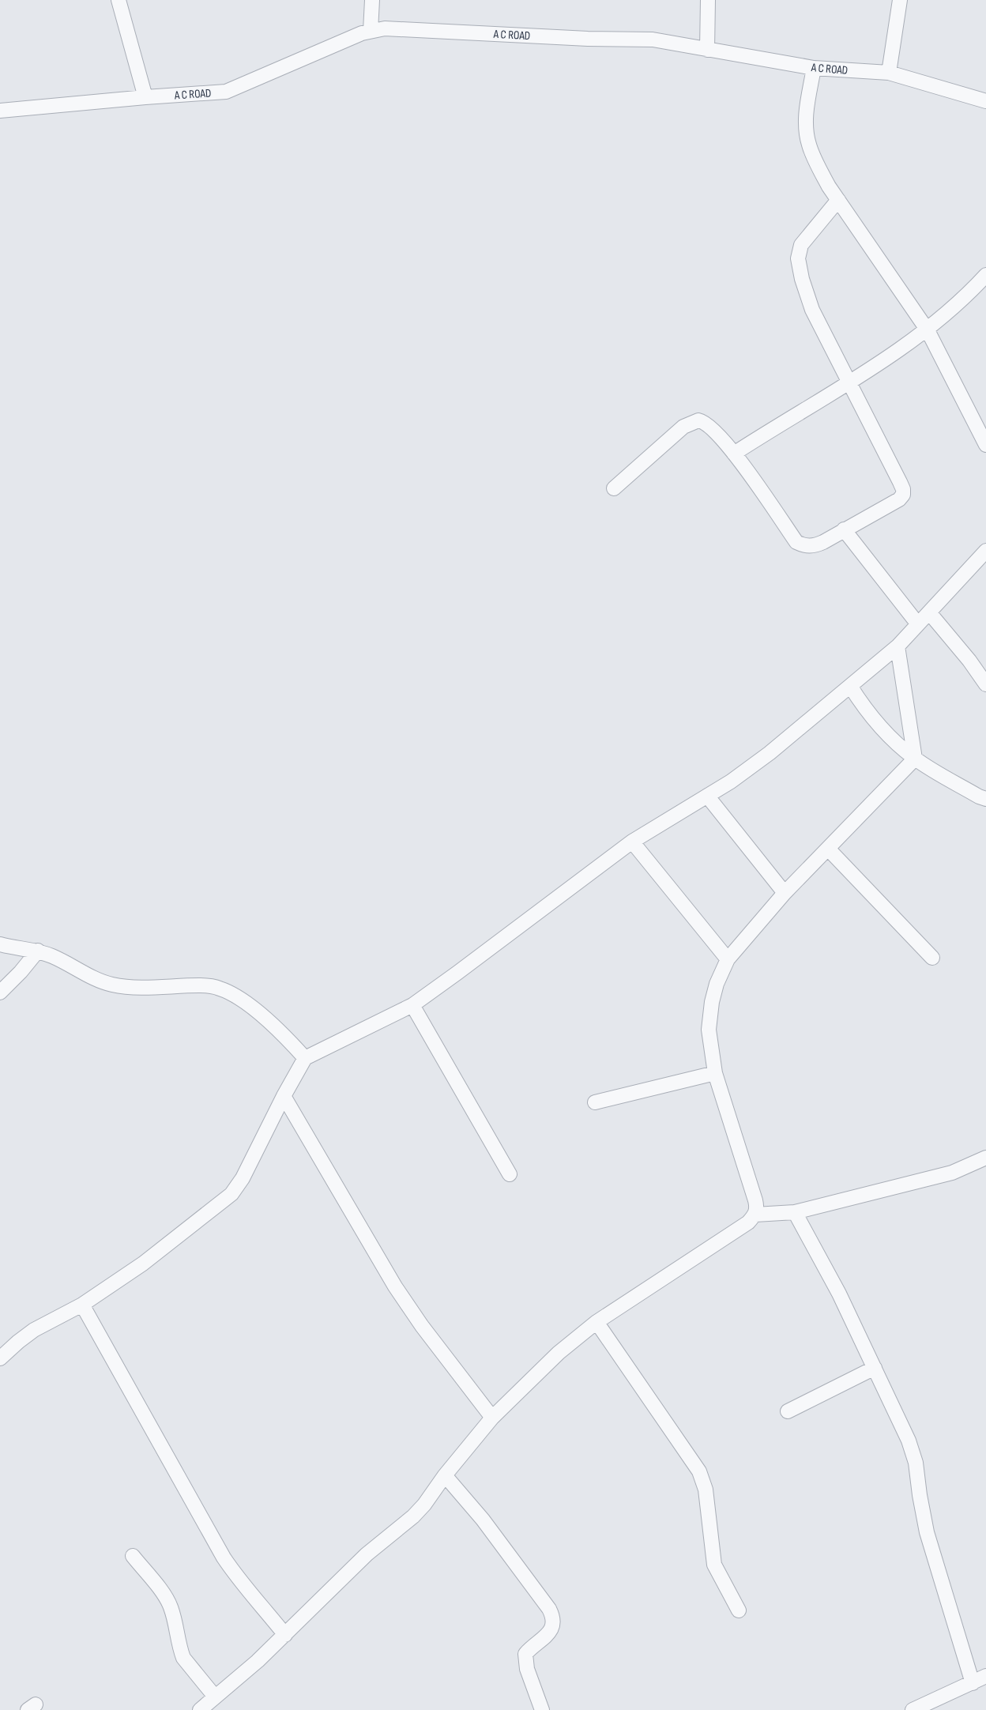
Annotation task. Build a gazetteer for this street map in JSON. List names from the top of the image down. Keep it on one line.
{"streets":{"street":["A C ROAD"]}}
